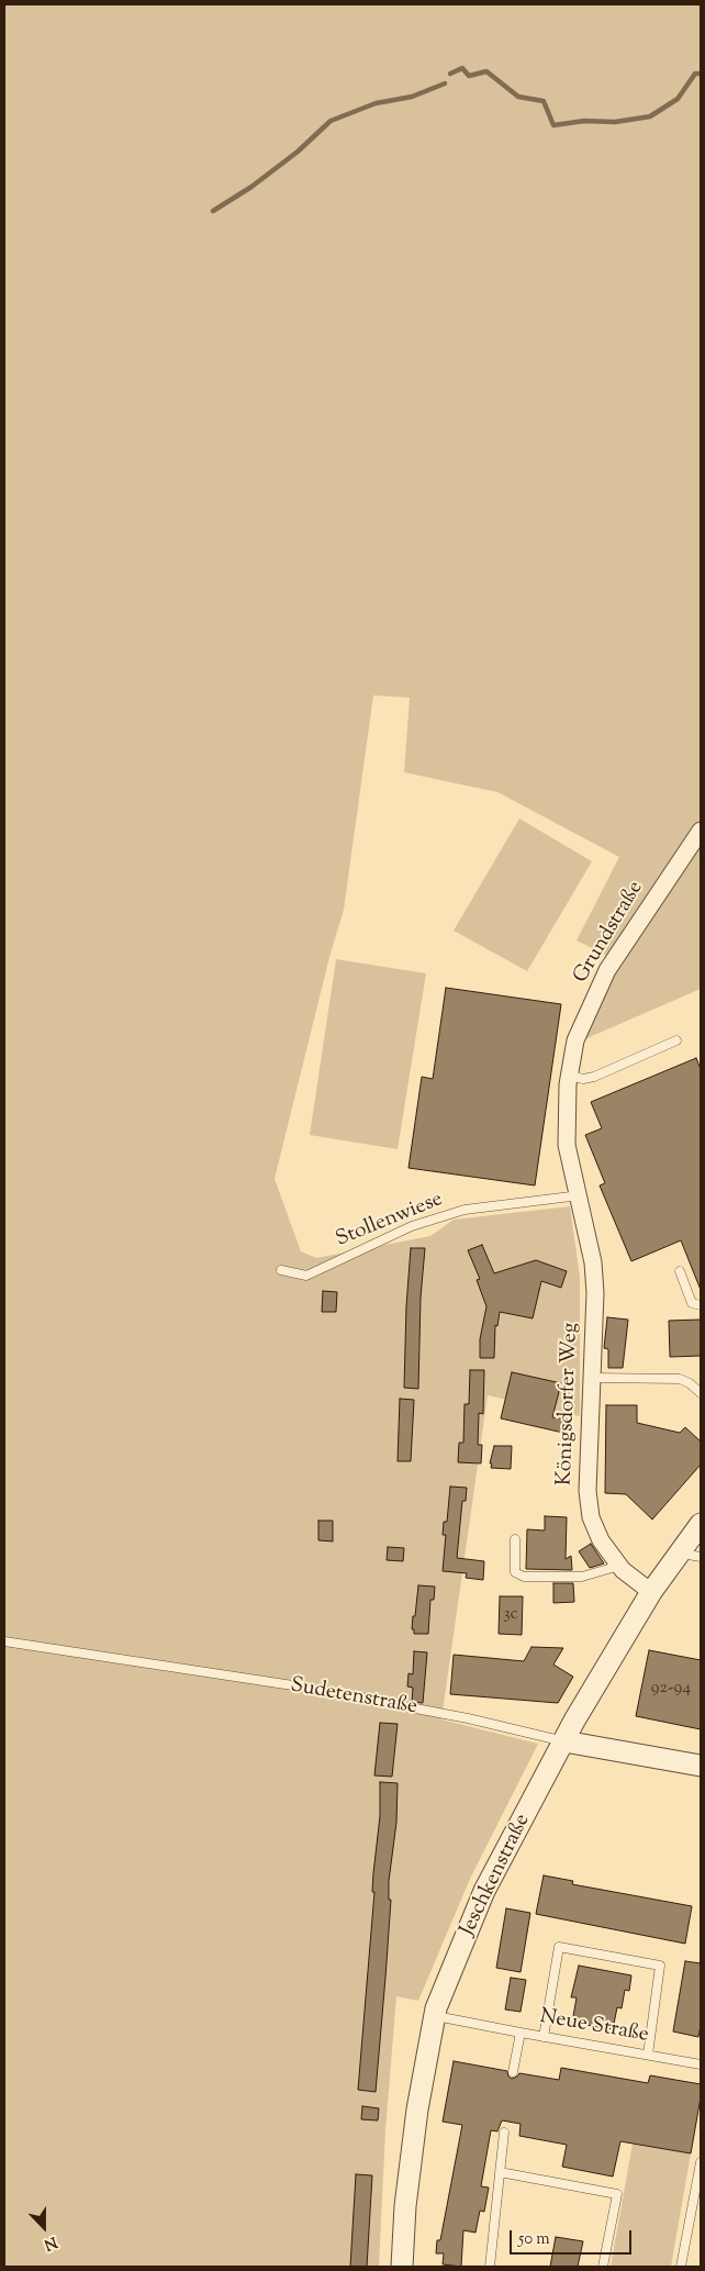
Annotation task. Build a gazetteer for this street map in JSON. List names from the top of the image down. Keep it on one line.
{"streets":{"street":["Grundstraße","Königsdorfer Weg","Sudetenstraße","Jeschkenstraße"],"lane":["Stollenwiese","Neue Straße"]},"crossings":[["Grundstraße","Stollenwiese"],["Grundstraße","Königsdorfer Weg"],["Stollenwiese","Königsdorfer Weg"],["Königsdorfer Weg","Jeschkenstraße"],["Sudetenstraße","Jeschkenstraße"]],"house_numbers":["3c","92-94"],"scale_bar":"50 m","north":"bottom"}
